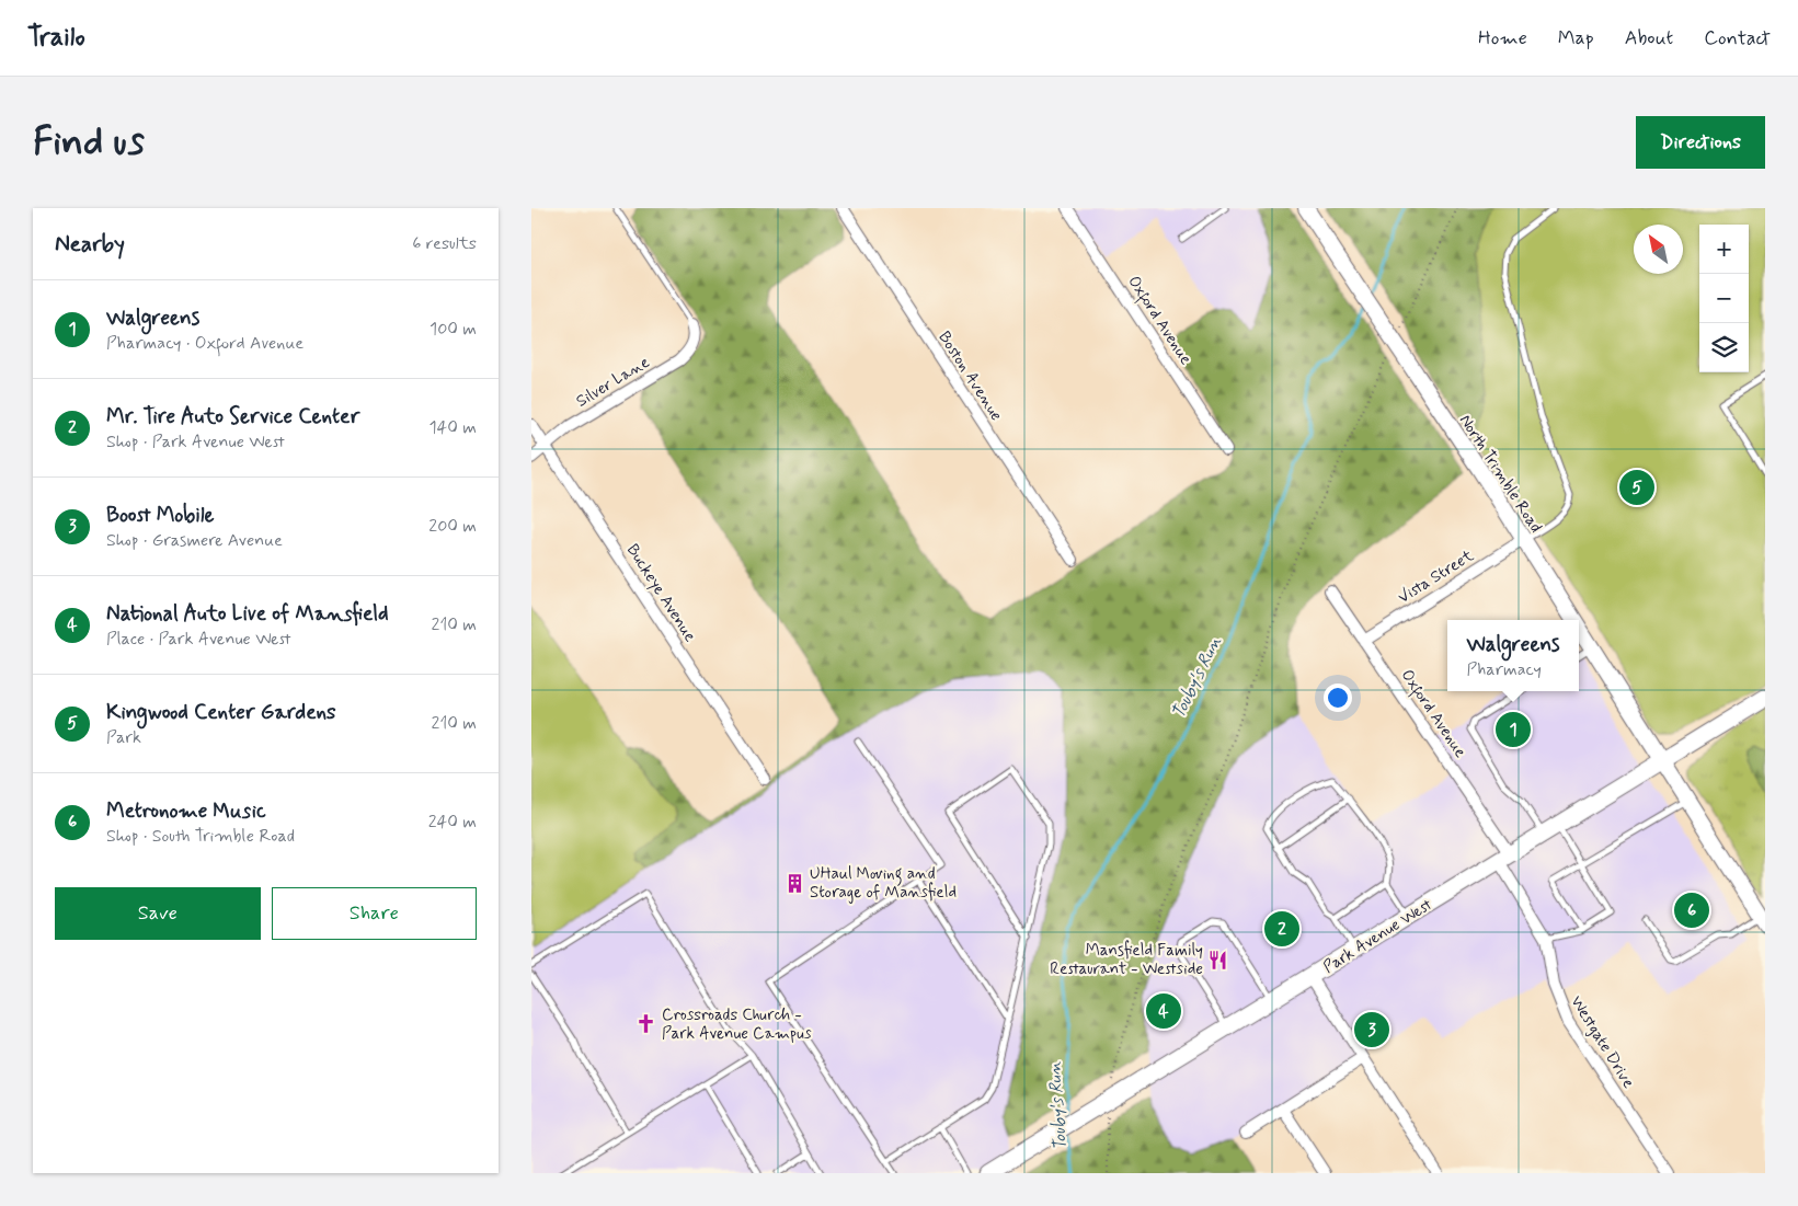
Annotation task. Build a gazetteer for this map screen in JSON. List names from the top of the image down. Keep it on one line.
{"streets":{"main road":["North Trimble Road","Park Avenue West"],"street":["Oxford Avenue","Boston Avenue","Silver Lane","Vista Street","Buckeye Avenue","Westgate Drive"]},"crossings":[["Oxford Avenue","Vista Street"],["Oxford Avenue","Park Avenue West"],["Oxford Avenue","Westgate Drive"],["Silver Lane","Buckeye Avenue"],["North Trimble Road","Vista Street"],["North Trimble Road","Park Avenue West"],["Park Avenue West","Westgate Drive"]],"water":["Touby's Run"],"places":{"building":["UHaul Moving and Storage of Mansfield"],"restaurant":["Mansfield Family Restaurant - Westside"],"church":["Crossroads Church - Park Avenue Campus"]},"north":"top left","page":{"header":"Trailo","nav":["Home","Map","About","Contact"],"buttons":["Directions",["Save","Share"]],"title":"Find us","heading":["Nearby","6 results"],"map_buttons":["+","−"],"list":[{"mark":"1","name":"Walgreens","note":"Pharmacy · Oxford Avenue","value":"100 m"},{"mark":"2","name":"Mr. Tire Auto Service Center","note":"Shop · Park Avenue West","value":"140 m"},{"mark":"3","name":"Boost Mobile","note":"Shop · Grasmere Avenue","value":"200 m"},{"mark":"4","name":"National Auto Live of Mansfield","note":"Place · Park Avenue West","value":"210 m"},{"mark":"5","name":"Kingwood Center Gardens","note":"Park","value":"210 m"},{"mark":"6","name":"Metronome Music","note":"Shop · South Trimble Road","value":"240 m"}],"pins":["5","1","6","2","4","3"],"popup":["Walgreens","Pharmacy"]}}
